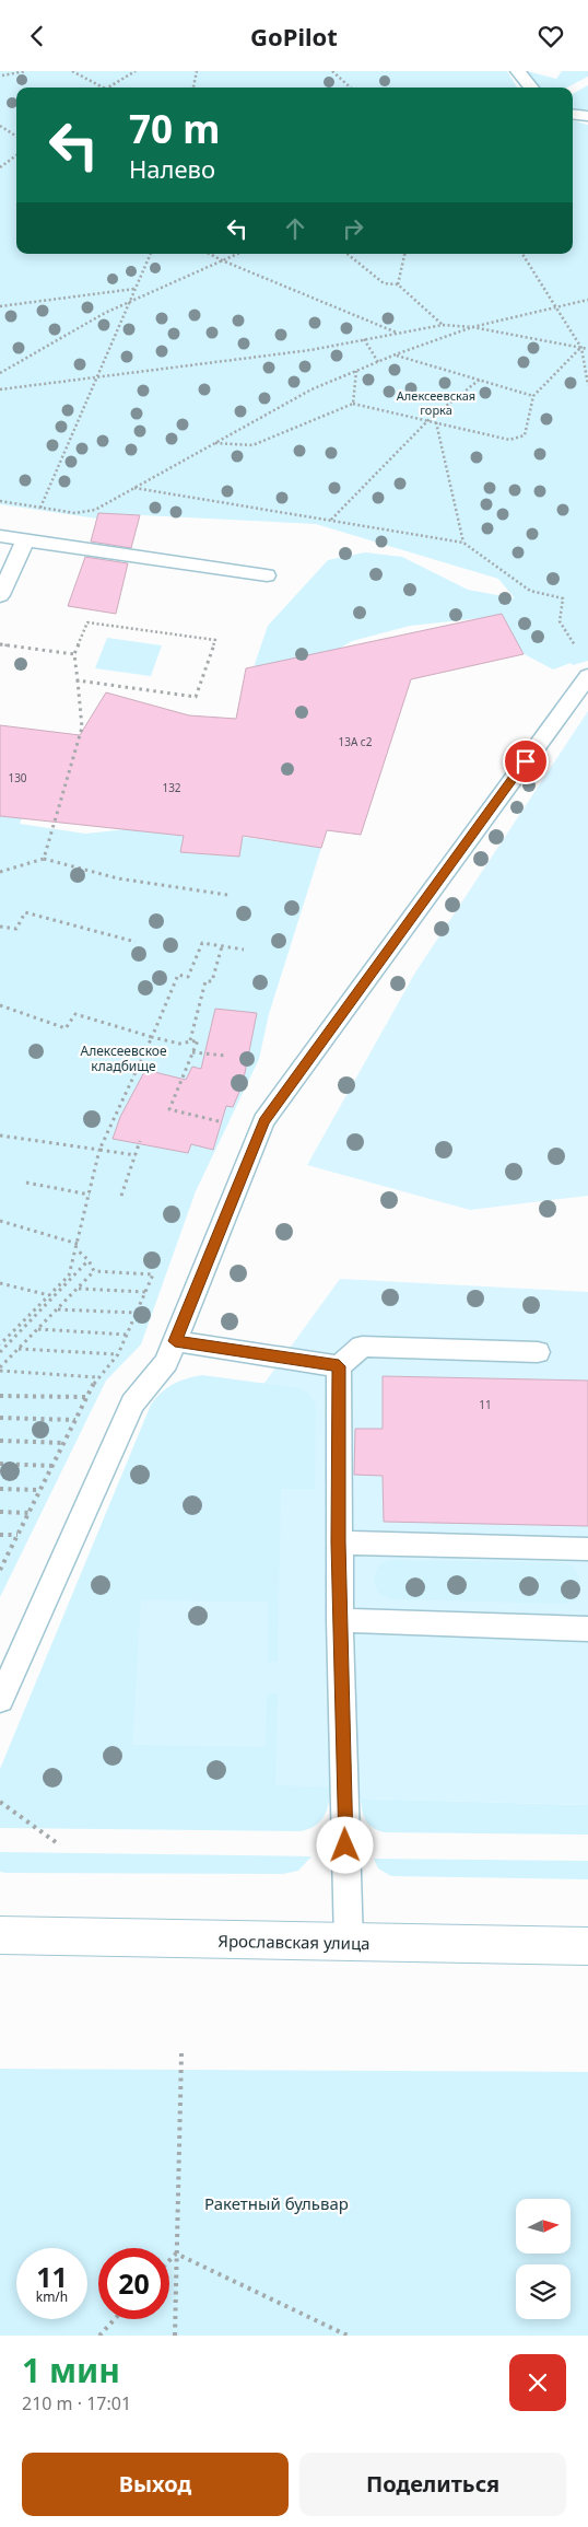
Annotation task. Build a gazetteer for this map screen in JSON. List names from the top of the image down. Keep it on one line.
{"streets":{"street":["Ярославская улица"]},"parks":["Алексеевская горка","Алексеевское кладбище","Ракетный бульвар"],"house_numbers":["13А с2","130","132","11"],"north":"right","page":{"header":"GoPilot","turn":["70 m","Налево"],"speed":"11 km/h","limit":"20","heading":["1 мин","210 m · 17:01"],"buttons":["Выход","Поделиться"]}}
